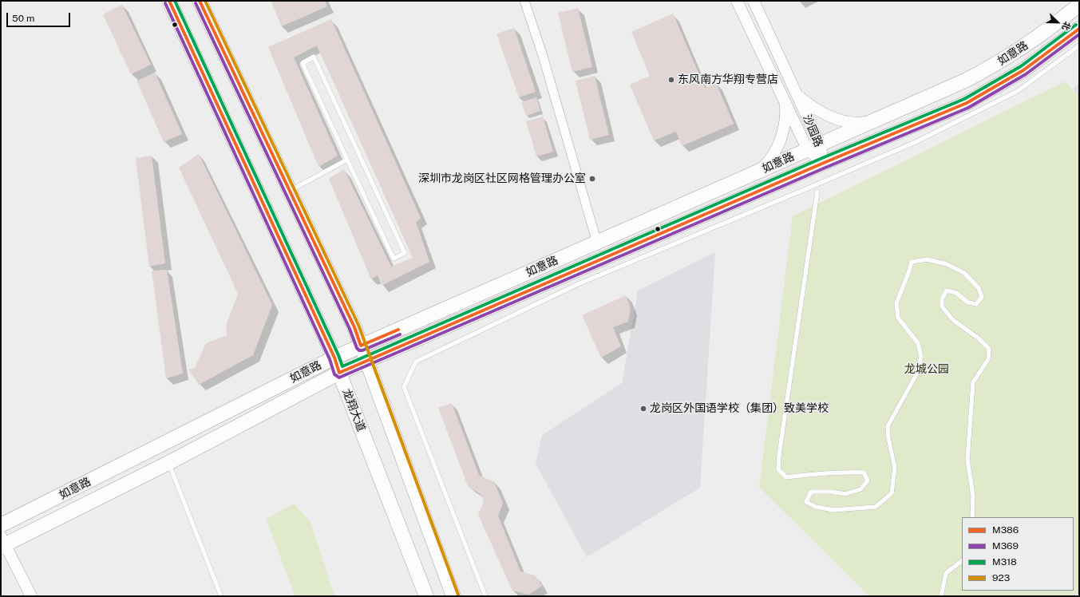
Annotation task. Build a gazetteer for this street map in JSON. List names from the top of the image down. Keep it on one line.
{"streets":{"main road":["如意路","龙翔大道"],"street":["沙园路"]},"crossings":[["如意路","沙园路"],["如意路","龙翔大道"]],"parks":["龙城公园"],"places":["东风南方华翔专营店","深圳市龙岗区社区网格管理办公室","龙岗区外国语学校（集团）致美学校"],"lines":["transit line M386","transit line M318","transit line 923","transit line M369"],"legend":["M386","M369","M318","923"],"scale_bar":"50 m","north":"bottom right"}
